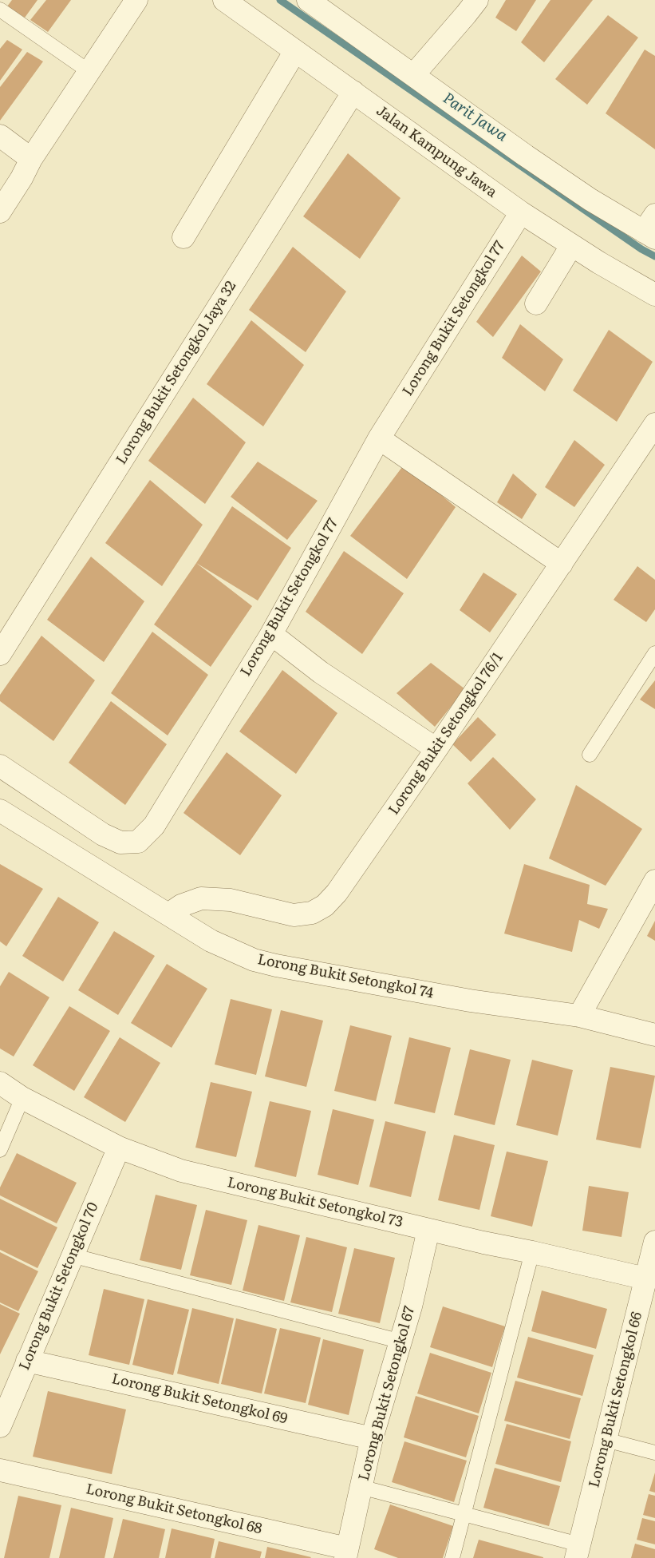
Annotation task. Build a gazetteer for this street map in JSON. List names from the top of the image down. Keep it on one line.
{"streets":{"street":["Jalan Kampung Jawa","Lorong Bukit Setongkol 77","Lorong Bukit Setongkol Jaya 32","Lorong Bukit Setongkol 76/1","Lorong Bukit Setongkol 74","Lorong Bukit Setongkol 73","Lorong Bukit Setongkol 70","Lorong Bukit Setongkol 67","Lorong Bukit Setongkol 69","Lorong Bukit Setongkol 66","Lorong Bukit Setongkol 68"]},"crossings":[["Jalan Kampung Jawa","Lorong Bukit Setongkol 77"],["Jalan Kampung Jawa","Lorong Bukit Setongkol Jaya 32"],["Lorong Bukit Setongkol 76/1","Lorong Bukit Setongkol 74"],["Lorong Bukit Setongkol 73","Lorong Bukit Setongkol 70"],["Lorong Bukit Setongkol 73","Lorong Bukit Setongkol 67"],["Lorong Bukit Setongkol 73","Lorong Bukit Setongkol 66"],["Lorong Bukit Setongkol 70","Lorong Bukit Setongkol 69"],["Lorong Bukit Setongkol 67","Lorong Bukit Setongkol 69"],["Lorong Bukit Setongkol 67","Lorong Bukit Setongkol 68"]],"water":["Parit Jawa"]}
